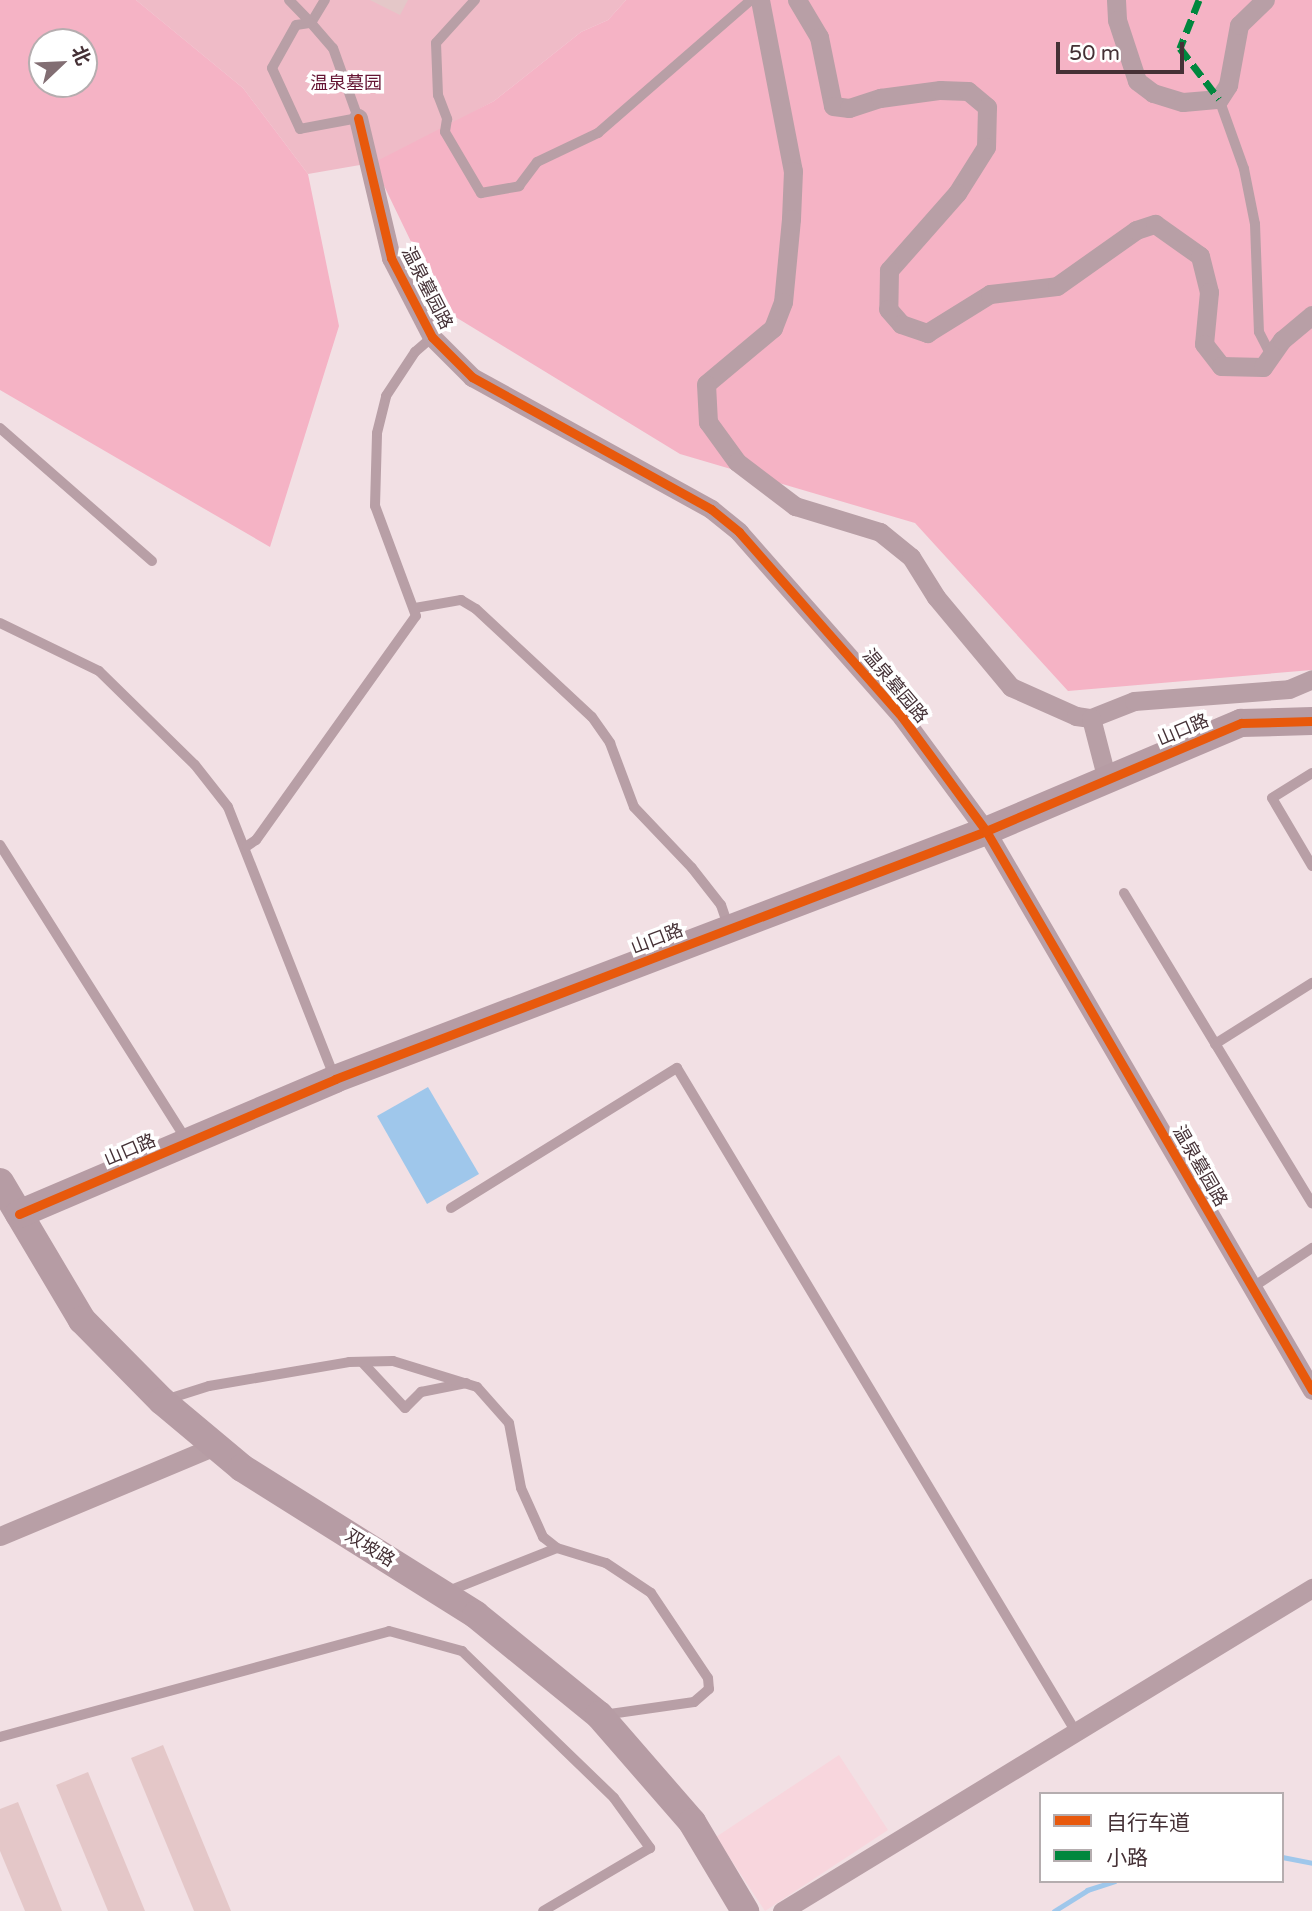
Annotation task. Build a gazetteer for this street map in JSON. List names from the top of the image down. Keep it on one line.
{"streets":{"street":["温泉墓园路","山口路","双坡路"]},"crossings":[["温泉墓园路","山口路"],["山口路","双坡路"]],"parks":["温泉墓园"],"legend":["自行车道","小路"],"scale_bar":"50 m","north":"top right"}
